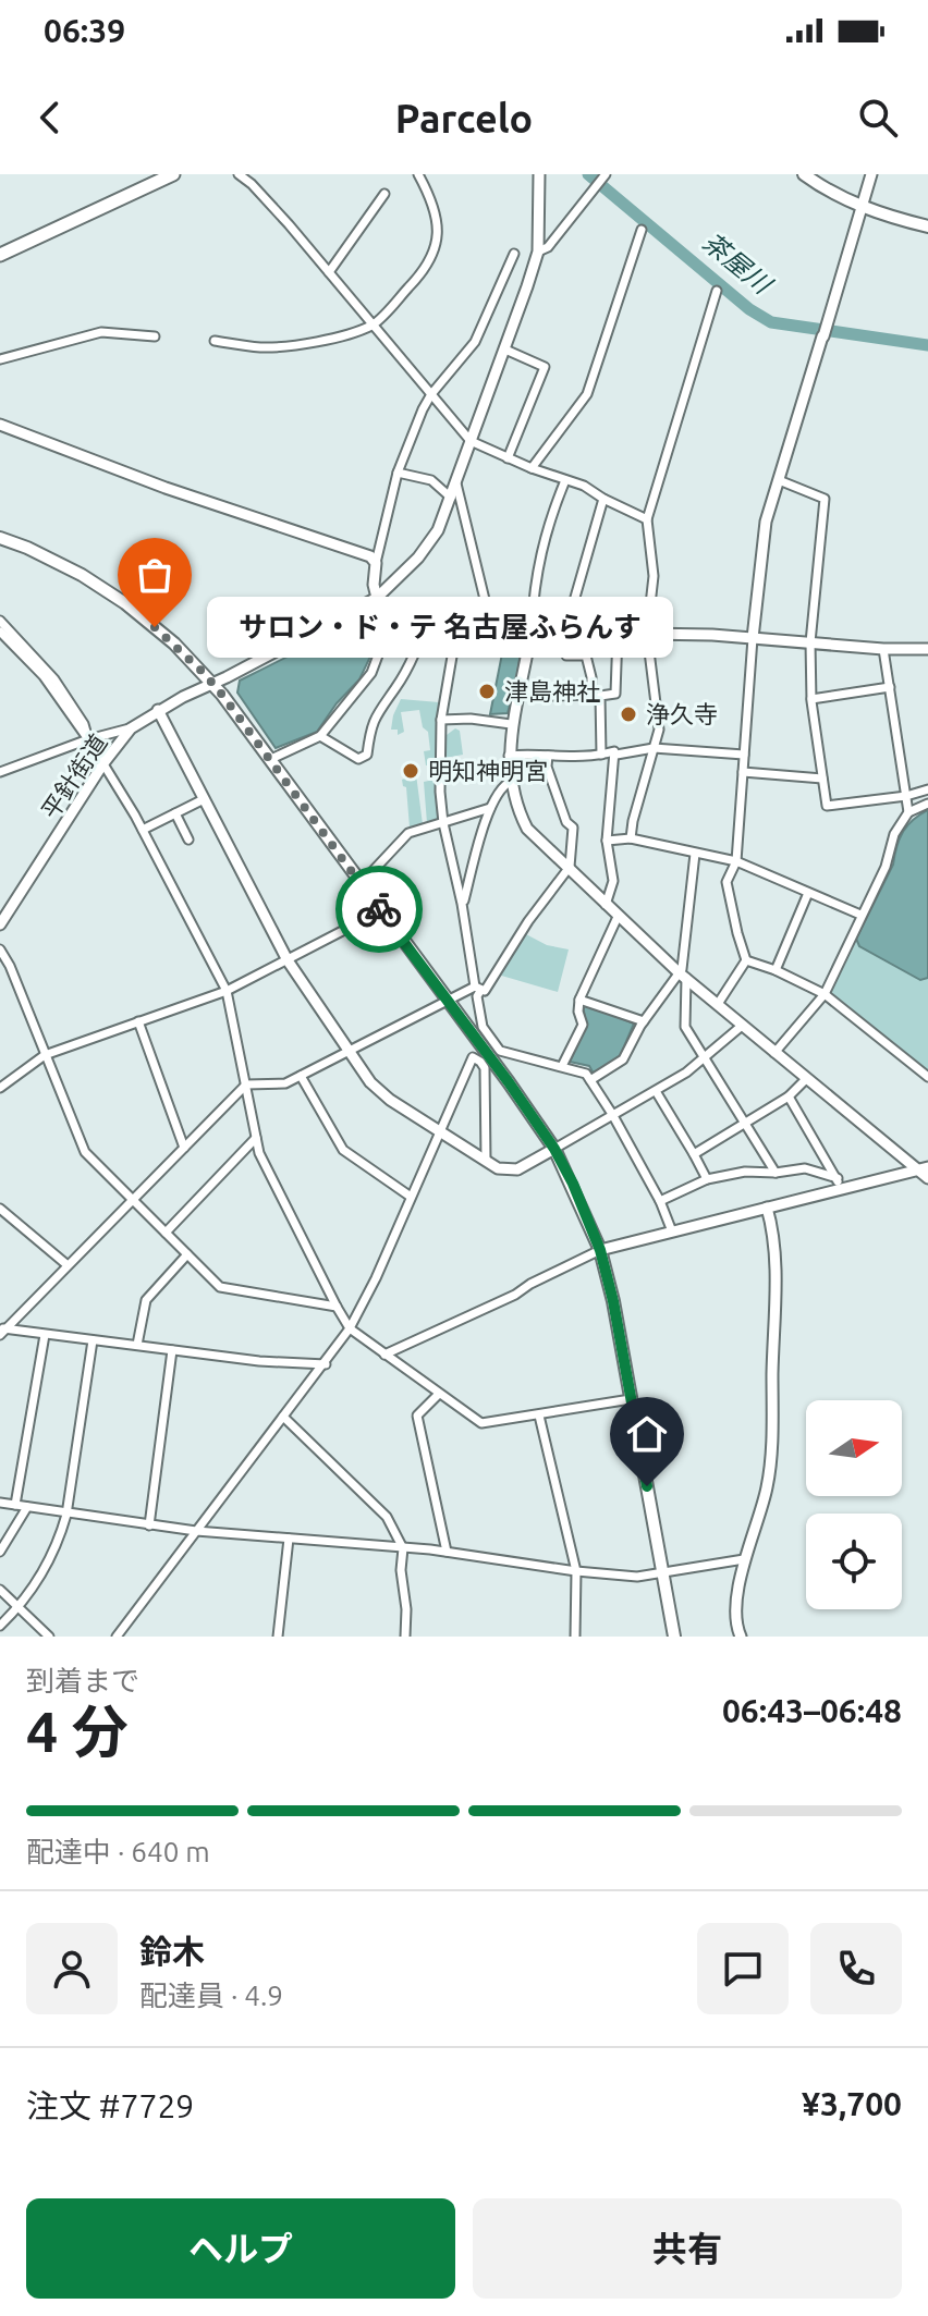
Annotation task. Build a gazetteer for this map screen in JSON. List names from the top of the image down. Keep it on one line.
{"streets":{"street":["平針街道"]},"water":["茶屋川"],"places":["サロン・ド・テ 名古屋ふらんす","津島神社","浄久寺","明知神明宮"],"north":"right","page":{"status":"06:39","header":"Parcelo","bubble":"サロン・ド・テ 名古屋ふらんす","heading":["4 分","到着まで","06:43–06:48"],"panel":["鈴木","配達員 · 4.9","注文 #7729","¥3,700"],"bar":"配達中 · 640 m","buttons":["ヘルプ","共有"]}}
